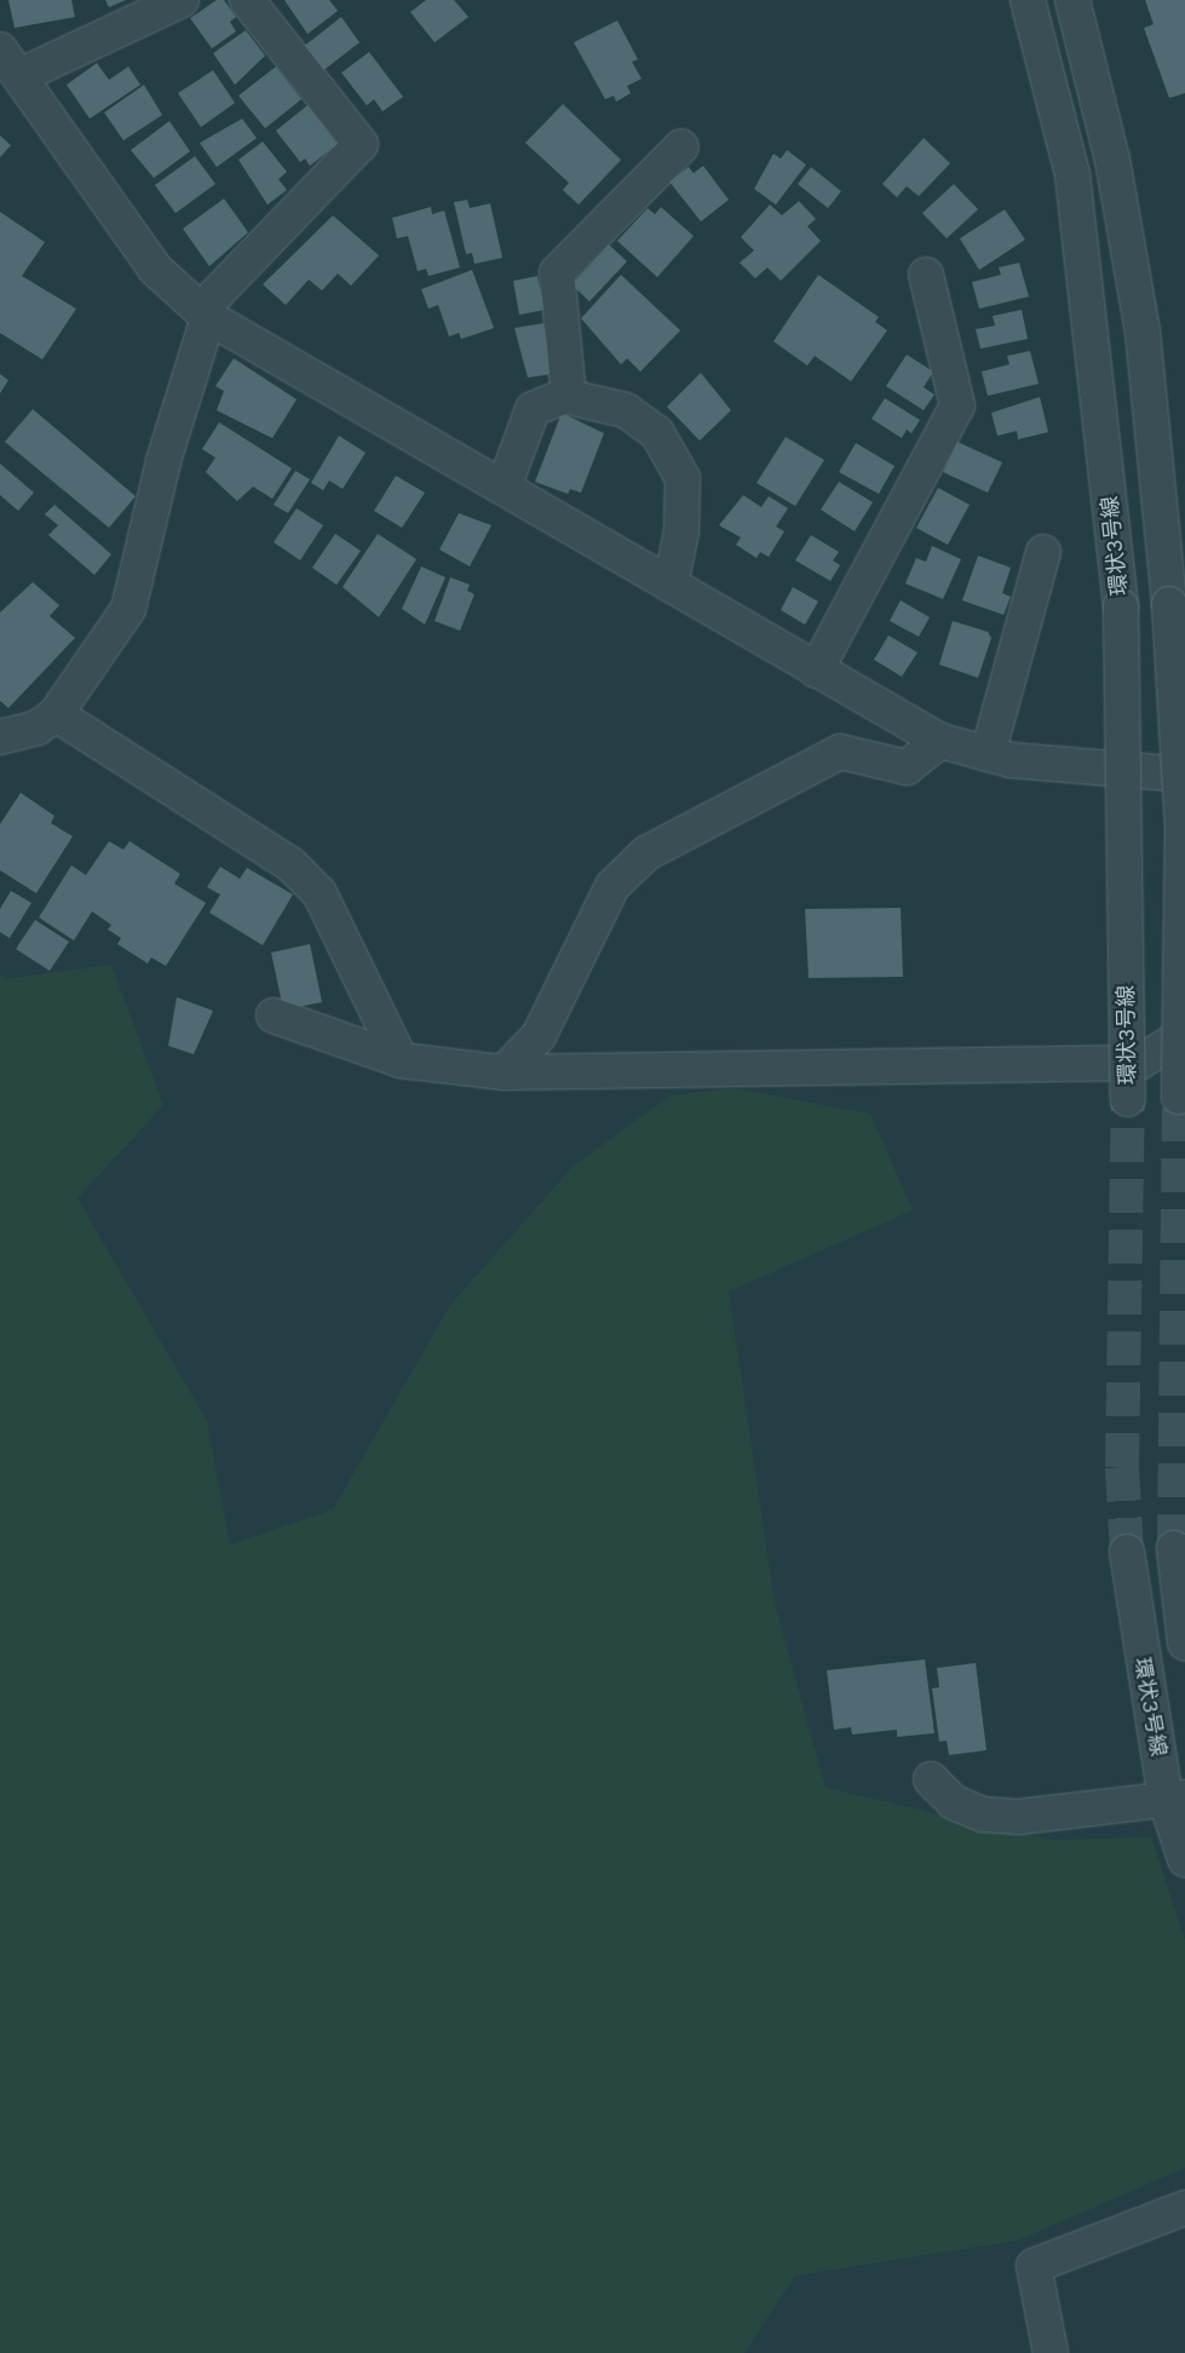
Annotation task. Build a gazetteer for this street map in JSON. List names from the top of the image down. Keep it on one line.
{"streets":{"street":["環状3号線"]}}
